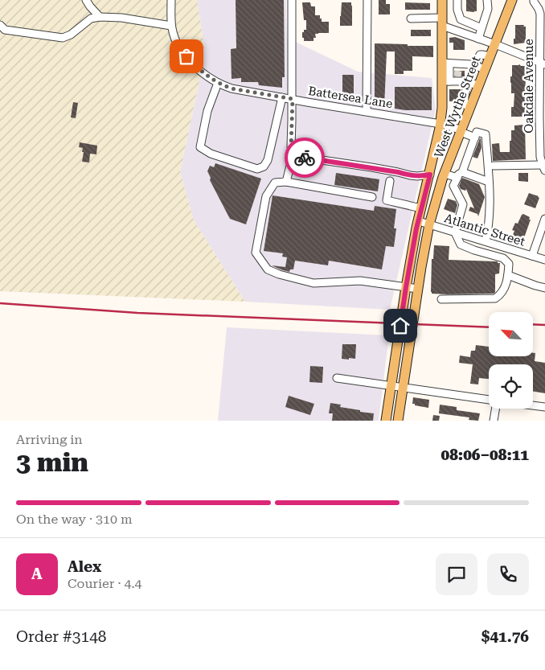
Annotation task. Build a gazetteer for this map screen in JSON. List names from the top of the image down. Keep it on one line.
{"streets":{"main road":["West Wythe Street"],"street":["Oakdale Avenue","Battersea Lane","Atlantic Street"]},"crossings":[["Battersea Lane","West Wythe Street"],["West Wythe Street","Atlantic Street"]],"north":"top left","page":{"heading":["3 min","Arriving in","08:06–08:11"],"panel":["Alex","Courier · 4.4","Order #3148","$41.76"],"bar":"On the way · 310 m","round":"A"}}
